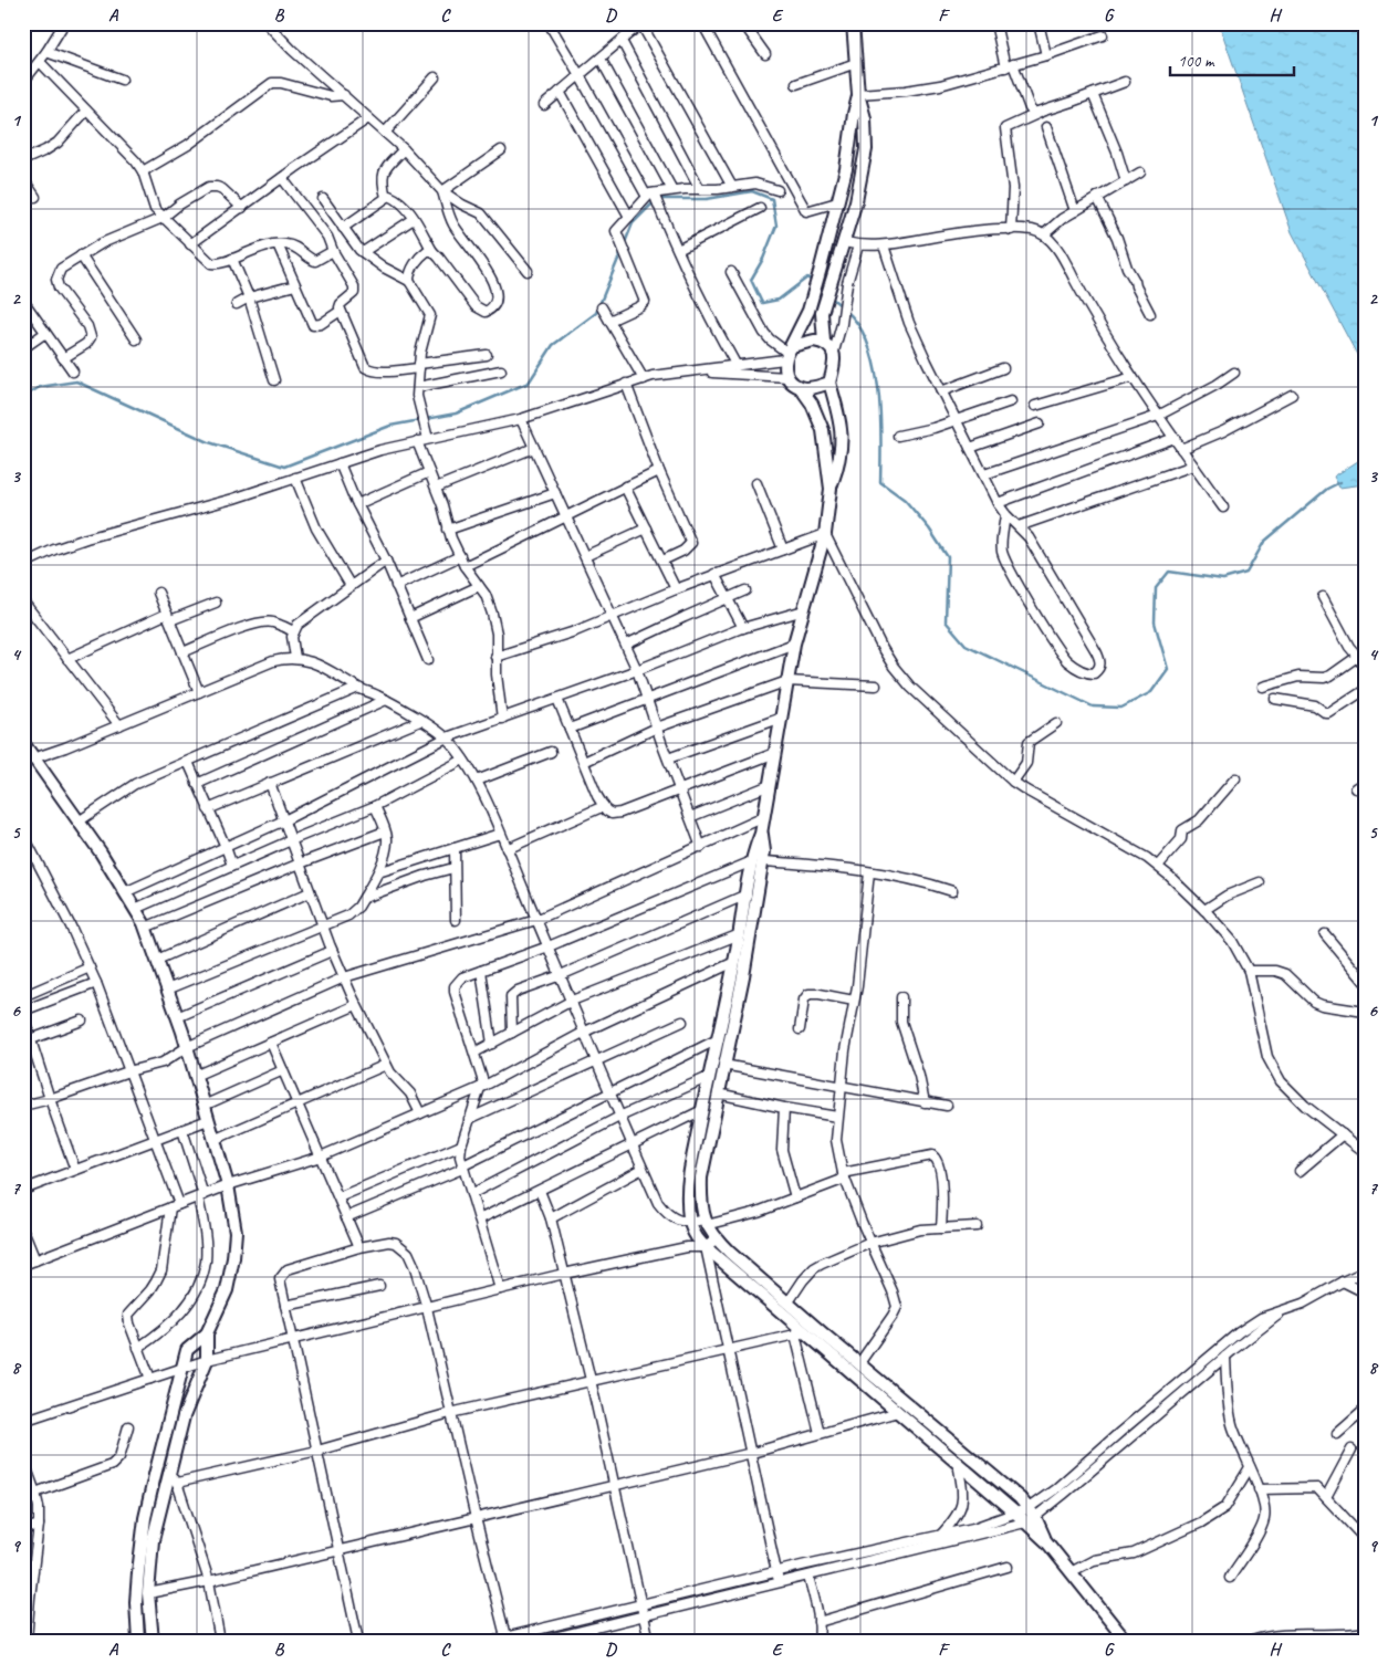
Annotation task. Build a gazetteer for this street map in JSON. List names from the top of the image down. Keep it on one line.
{"scale_bar":"100 m","grid":{"columns":["A","B","C","D","E","F","G","H"],"rows":["1","2","3","4","5","6","7","8","9"]}}
